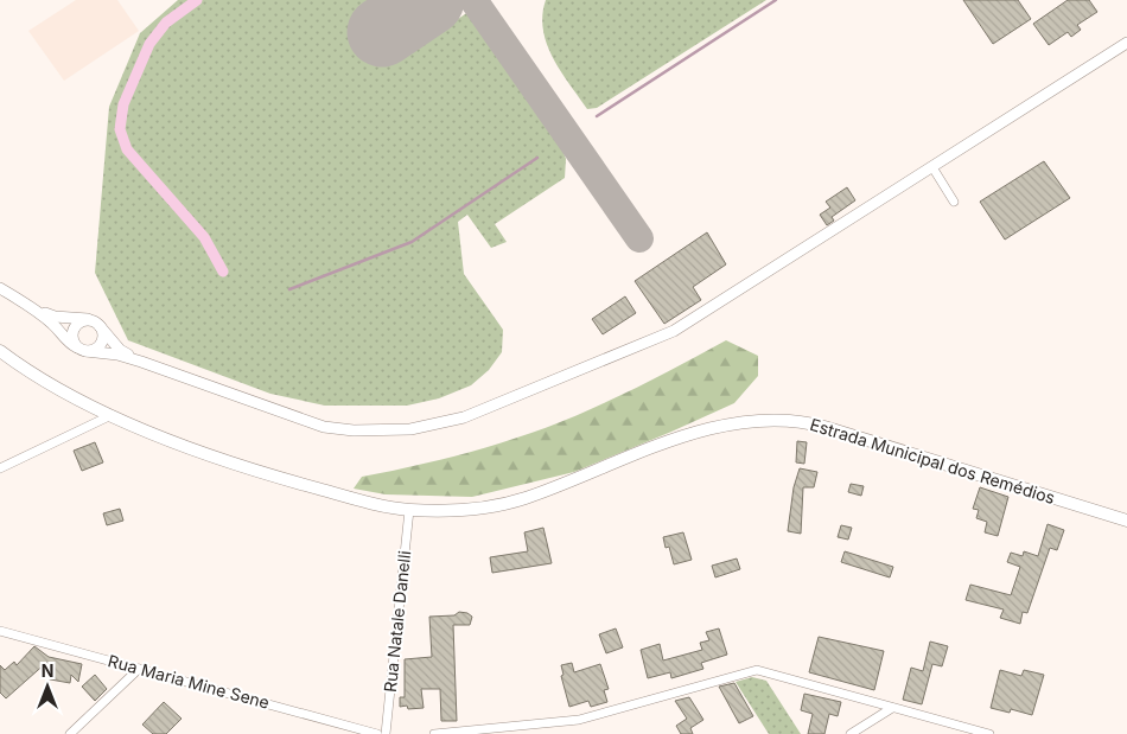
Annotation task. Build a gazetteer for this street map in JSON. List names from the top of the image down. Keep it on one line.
{"streets":{"main road":["Estrada Municipal dos Remédios"],"street":["Rua Natale Danelli","Rua Maria Mine Sene"]},"crossings":[["Estrada Municipal dos Remédios","Rua Natale Danelli"]],"north":"top"}
